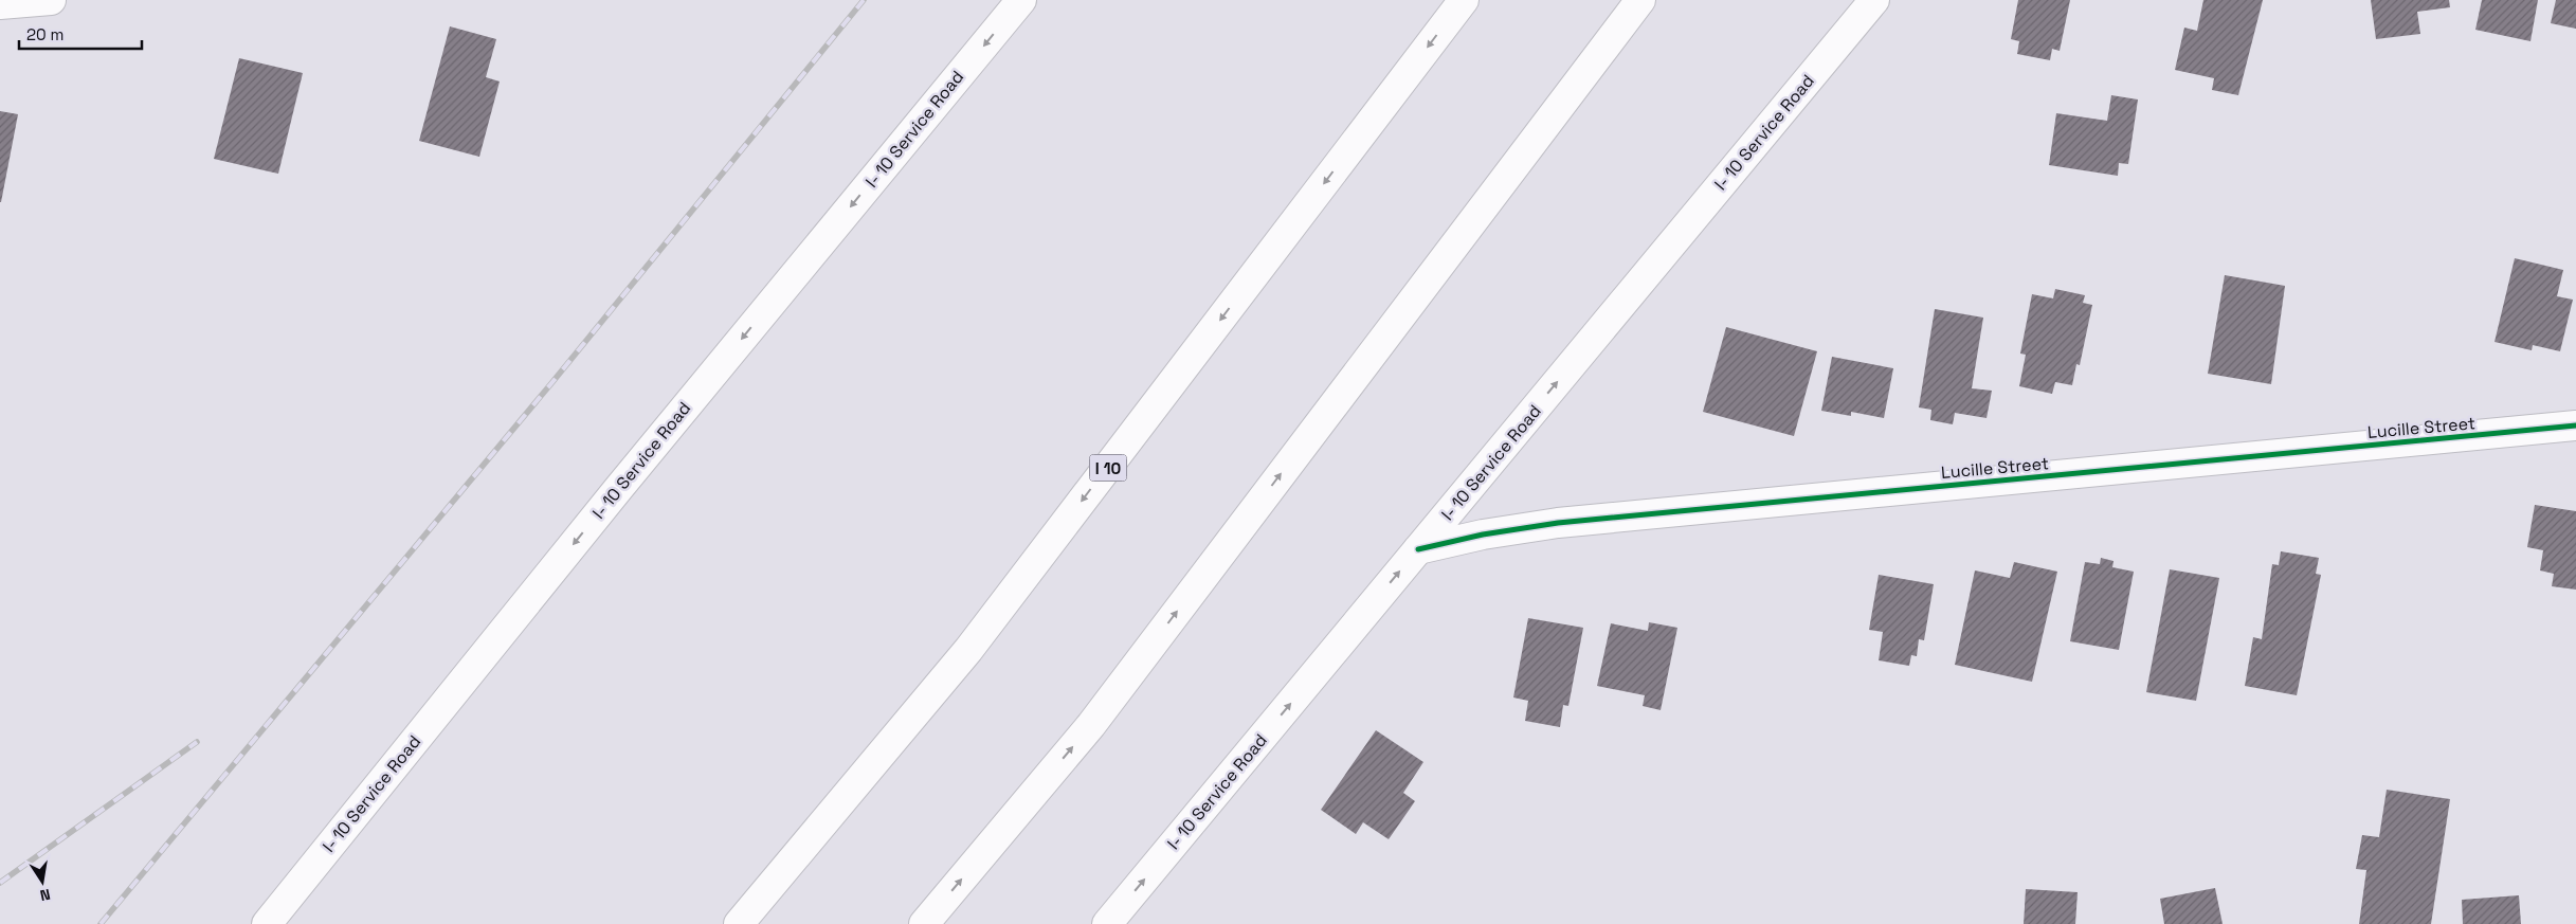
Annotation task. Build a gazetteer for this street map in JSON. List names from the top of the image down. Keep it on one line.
{"streets":{"main road":["I- 10 Service Road","Lucille Street","I 10"]},"crossings":[["I- 10 Service Road","Lucille Street"]],"scale_bar":"20 m","north":"bottom"}
